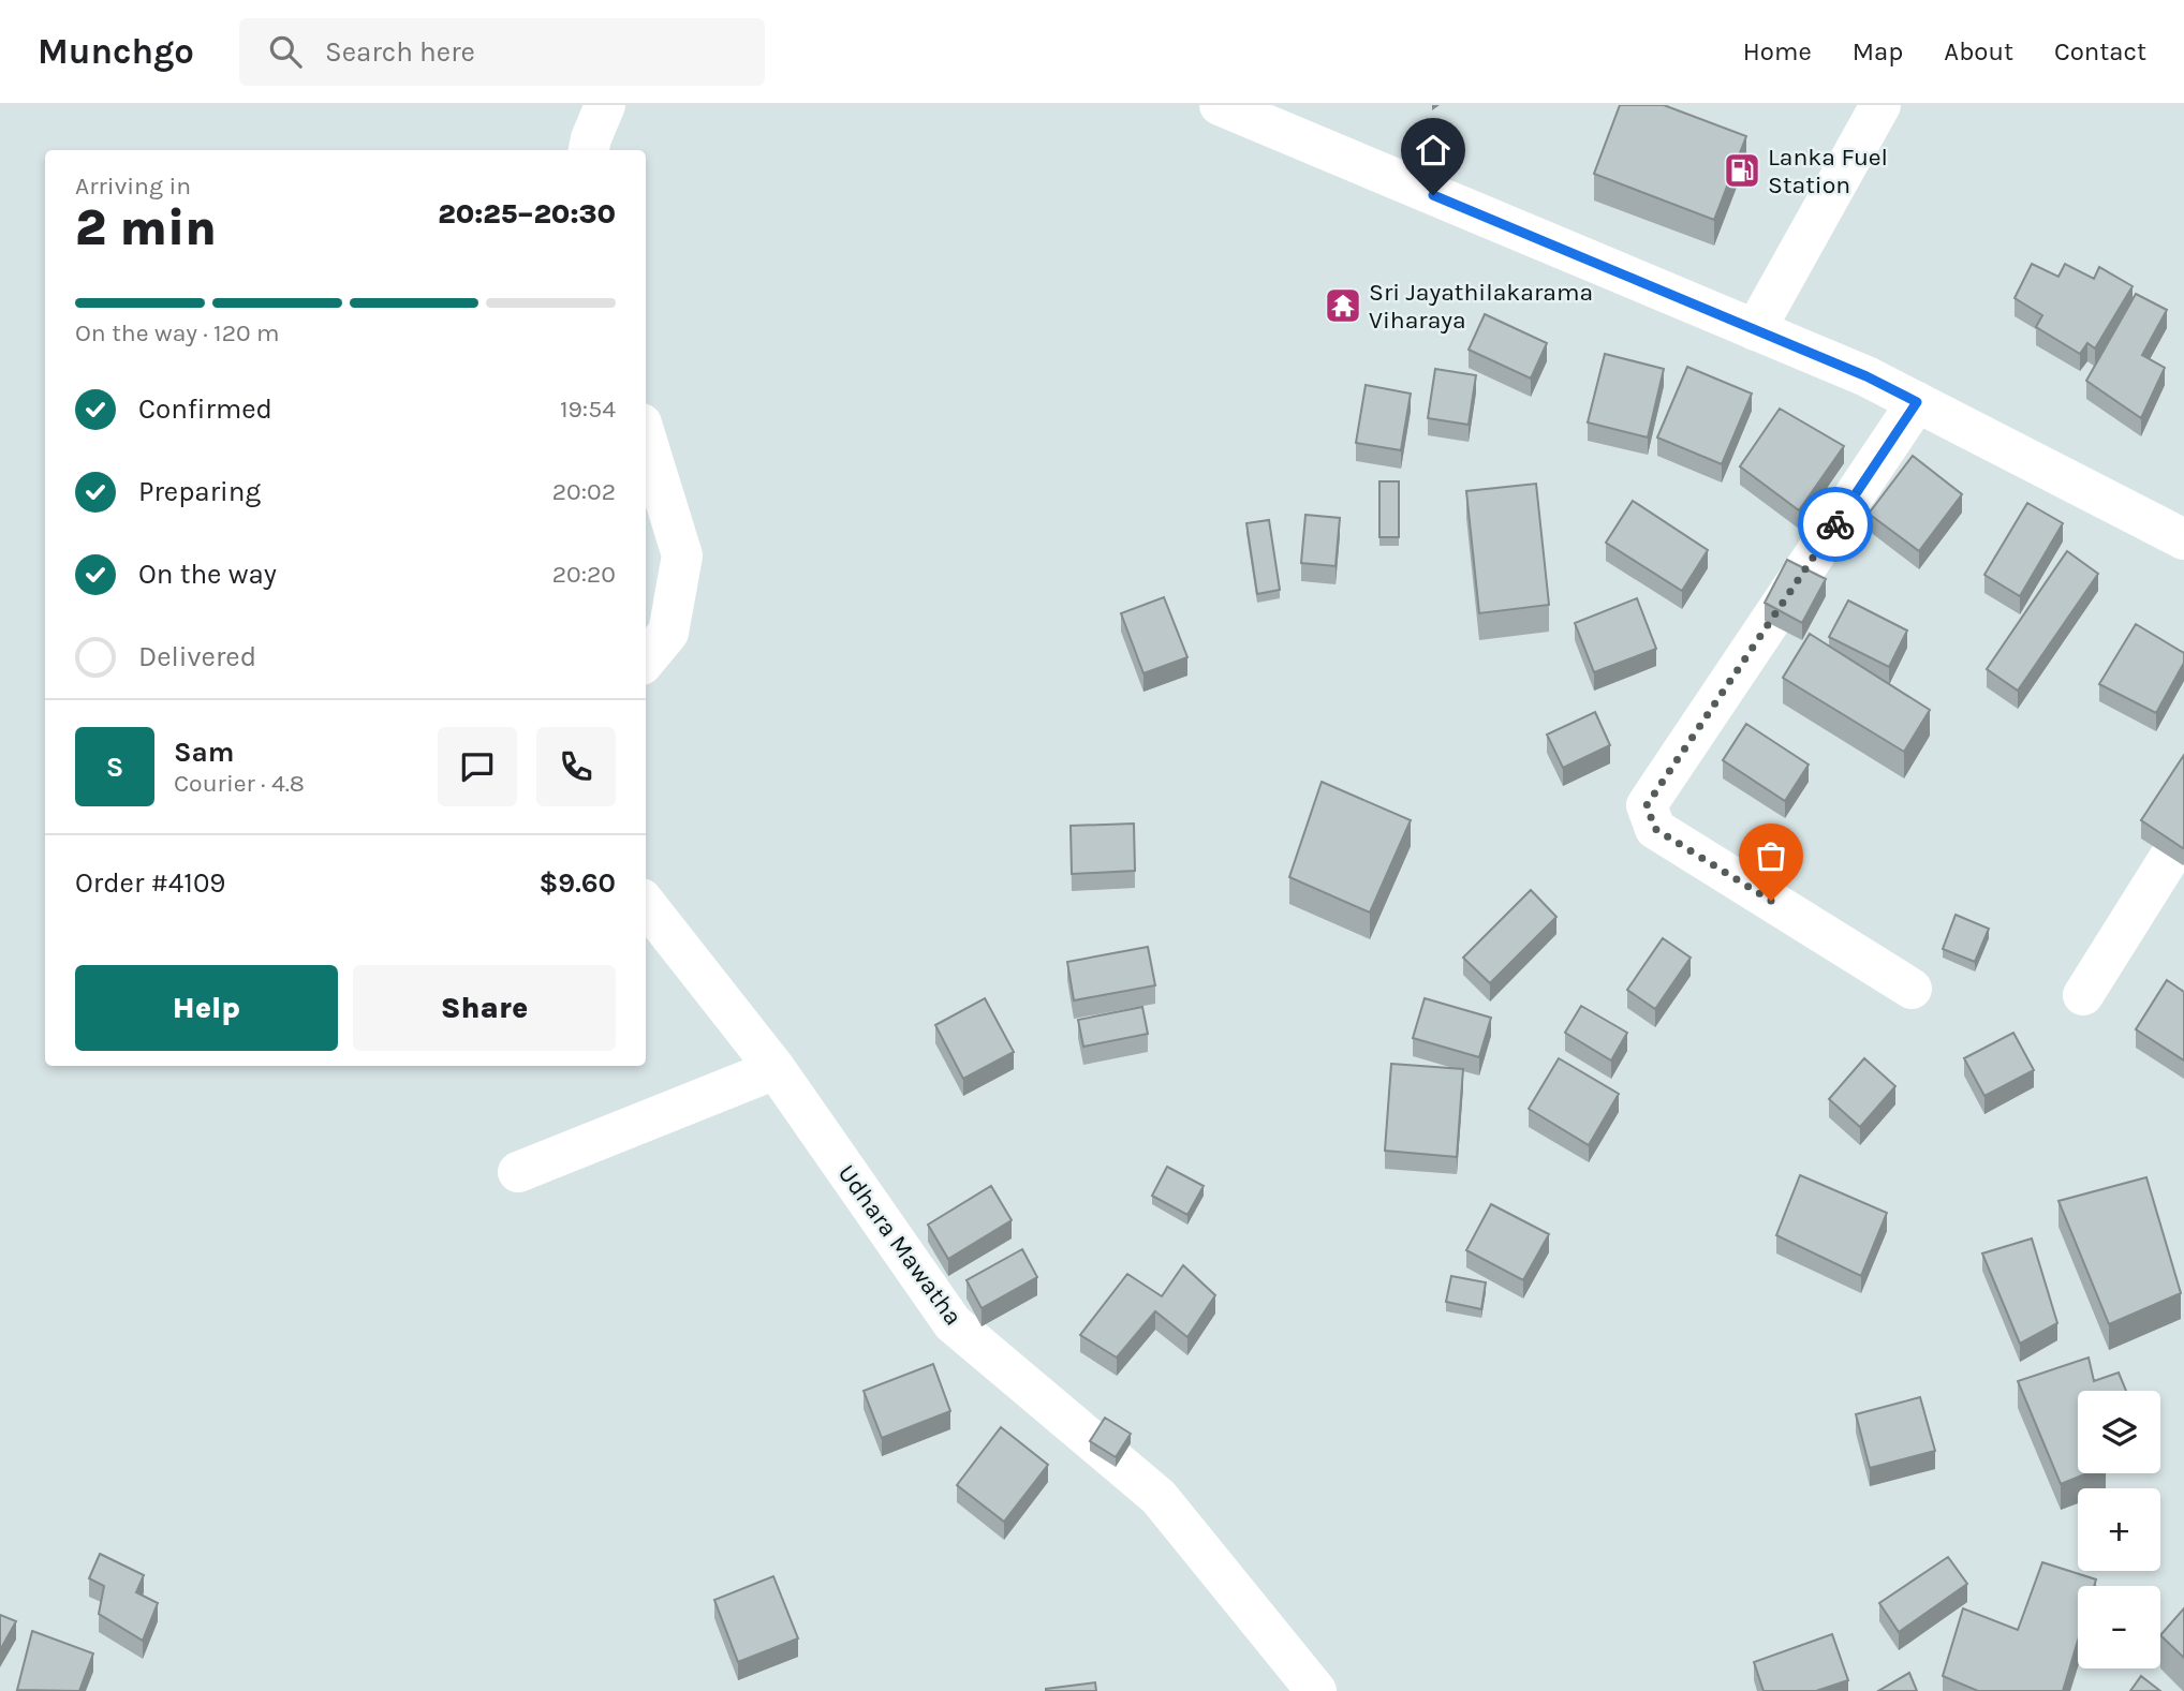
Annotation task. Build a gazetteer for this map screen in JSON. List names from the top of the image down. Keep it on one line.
{"streets":{"street":["Udhara Mawatha"]},"places":{"fuel station":["Lanka Fuel Station"],"temple":["Sri Jayathilakarama Viharaya"]},"page":{"header":"Munchgo","search":"Search here","nav":["Home","Map","About","Contact"],"heading":["2 min","Arriving in","20:25–20:30"],"panel":["Sam","Courier · 4.8","Order #4109","$9.60"],"bar":"On the way · 120 m","list":[["Confirmed","19:54"],["Preparing","20:02"],["On the way","20:20"],"Delivered"],"round":"S","buttons":["Help","Share"],"map_buttons":["+","−"]}}
